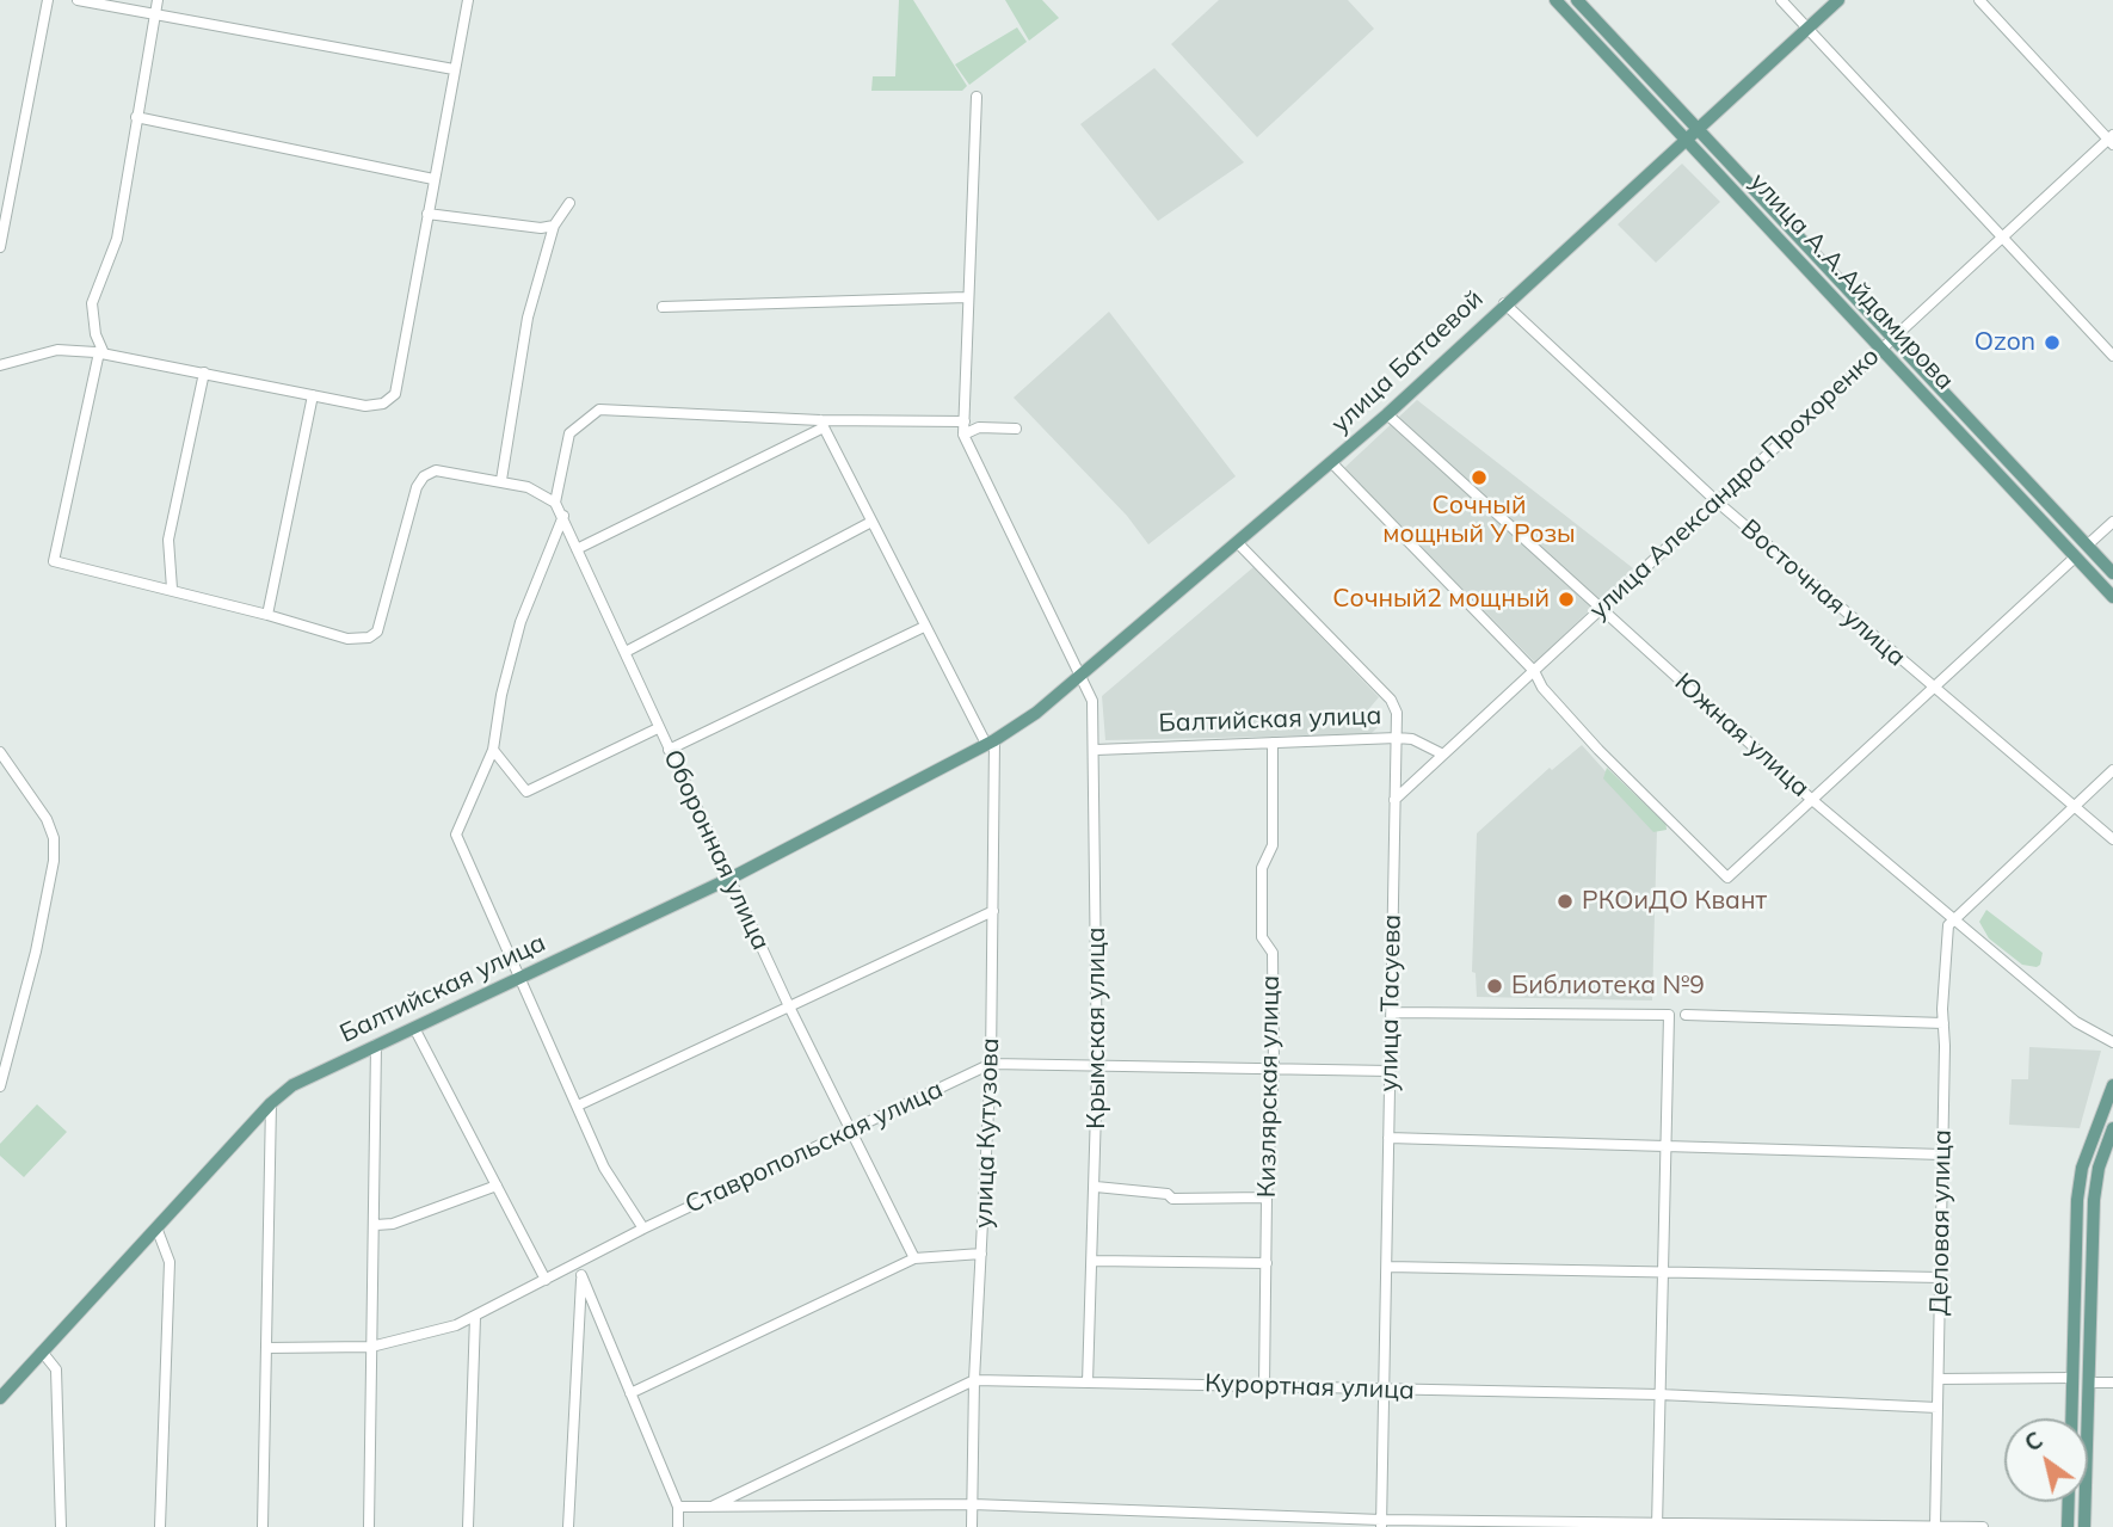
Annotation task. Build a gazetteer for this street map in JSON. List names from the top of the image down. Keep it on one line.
{"streets":{"main road":["улица А.А.Айдамирова","улица Батаевой","Балтийская улица"],"street":["улица Александра Прохоренко","Восточная улица","Южная улица","Оборонная улица","улица Тасуева","Крымская улица","Кизлярская улица","улица Кутузова","Ставропольская улица","Деловая улица","Курортная улица"]},"crossings":[["улица А.А.Айдамирова","улица Батаевой"],["улица А.А.Айдамирова","улица Александра Прохоренко"],["улица Батаевой","Восточная улица"],["улица Батаевой","Балтийская улица"],["улица Батаевой","Южная улица"],["улица Батаевой","улица Тасуева"],["улица Батаевой","Крымская улица"],["улица Батаевой","улица Кутузова"],["улица Александра Прохоренко","Восточная улица"],["улица Александра Прохоренко","Балтийская улица"],["улица Александра Прохоренко","Южная улица"],["улица Александра Прохоренко","улица Тасуева"],["Балтийская улица","Оборонная улица"],["Балтийская улица","улица Тасуева"],["Балтийская улица","Крымская улица"],["Балтийская улица","Кизлярская улица"],["Балтийская улица","улица Кутузова"],["Южная улица","Деловая улица"],["Оборонная улица","Ставропольская улица"],["улица Тасуева","Ставропольская улица"],["улица Тасуева","Курортная улица"],["Крымская улица","Ставропольская улица"],["Крымская улица","Курортная улица"],["Кизлярская улица","Ставропольская улица"],["Кизлярская улица","Курортная улица"],["улица Кутузова","Ставропольская улица"],["улица Кутузова","Курортная улица"],["Деловая улица","Курортная улица"]],"places":["Ozon","Сочный мощный У Розы","Сочный2 мощный","РКОиДО Квант","Библиотека №9"],"north":"top left"}
